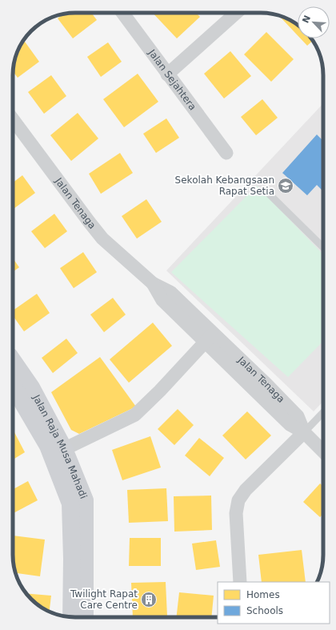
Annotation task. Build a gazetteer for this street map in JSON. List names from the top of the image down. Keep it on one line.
{"streets":{"main road":["Jalan Raja Musa Mahadi"],"street":["Jalan Sejahtera","Jalan Tenaga"]},"places":{"school or university":["Sekolah Kebangsaan Rapat Setia"],"building":["Twilight Rapat Care Centre"]},"legend":["Homes","Schools"],"north":"top left"}
